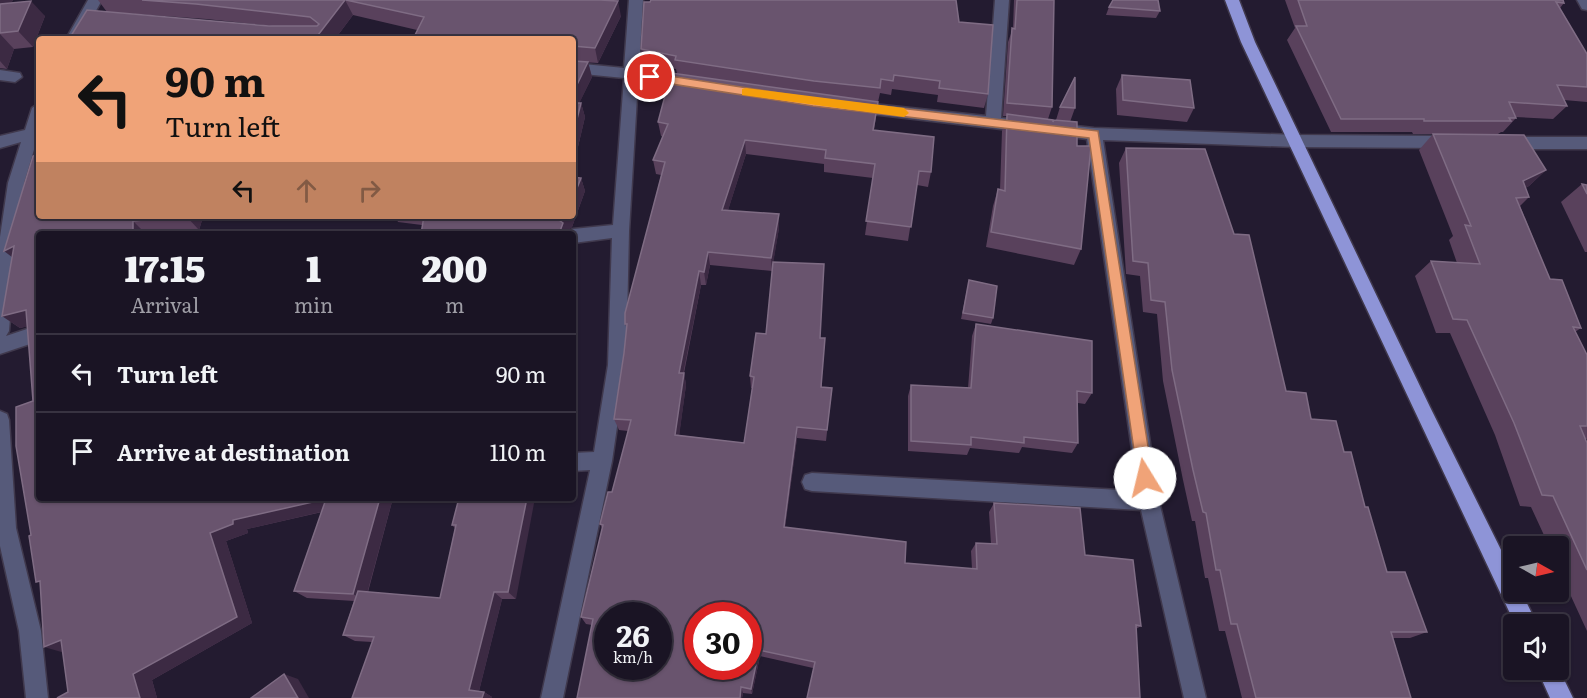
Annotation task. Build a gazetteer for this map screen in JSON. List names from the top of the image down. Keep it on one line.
{"north":"right","page":{"turn":["90 m","Turn left"],"eta":["17:15","Arrival","1","min","200","m"],"list":[{"name":"Turn left","value":"90 m"},{"name":"Arrive at destination","value":"110 m"}],"speed":"26 km/h","limit":"30"}}
